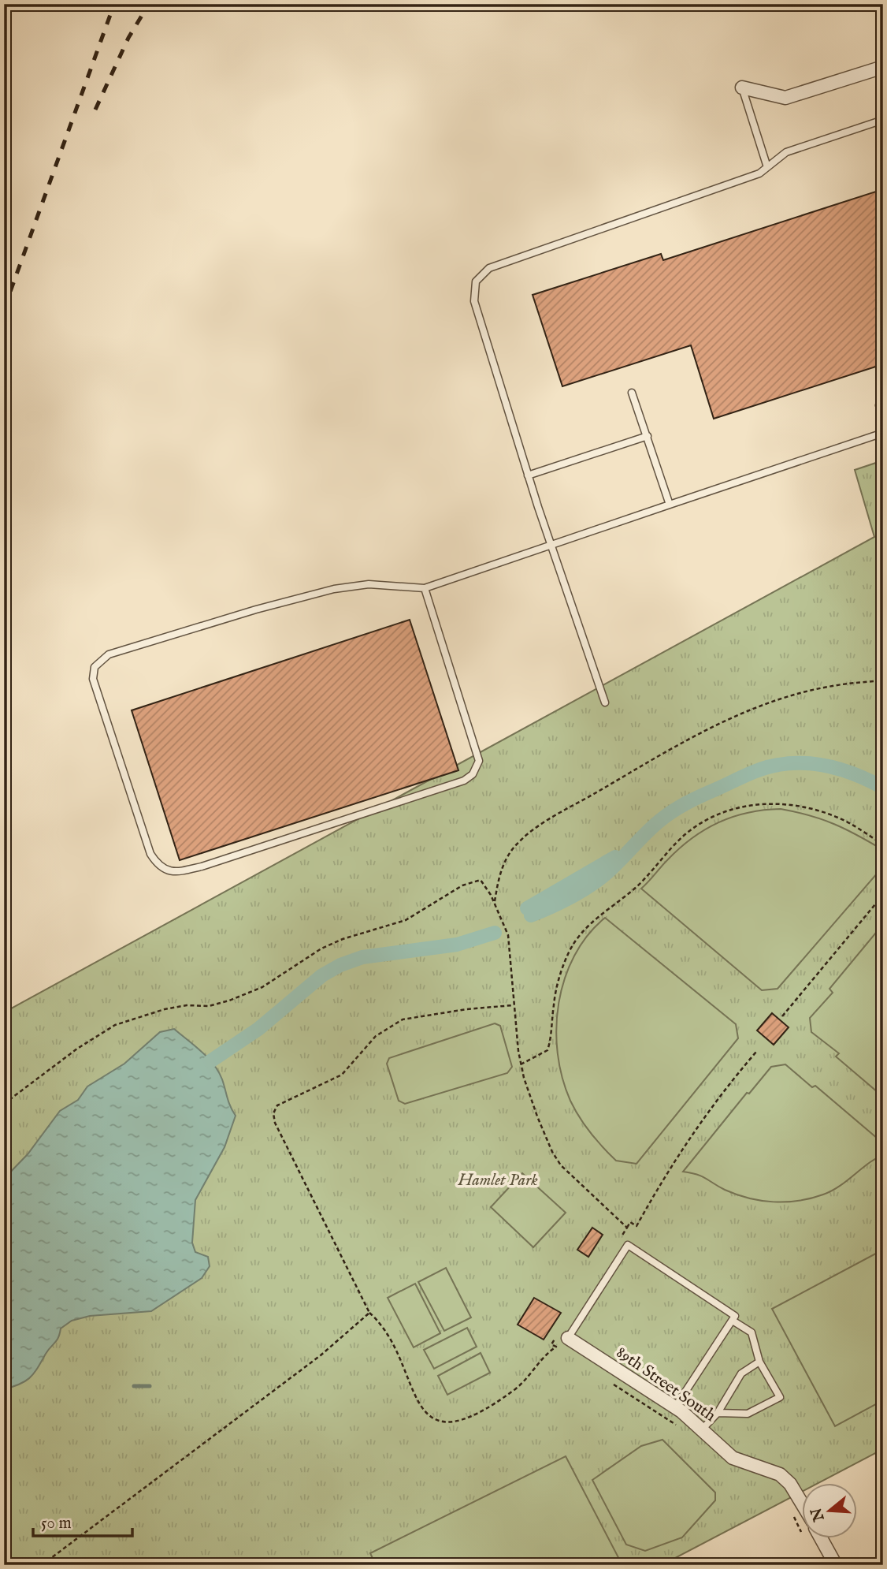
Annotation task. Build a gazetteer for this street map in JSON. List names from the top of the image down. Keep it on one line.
{"streets":{"street":["89th Street South"]},"parks":["Hamlet Park"],"scale_bar":"50 m","north":"left"}
